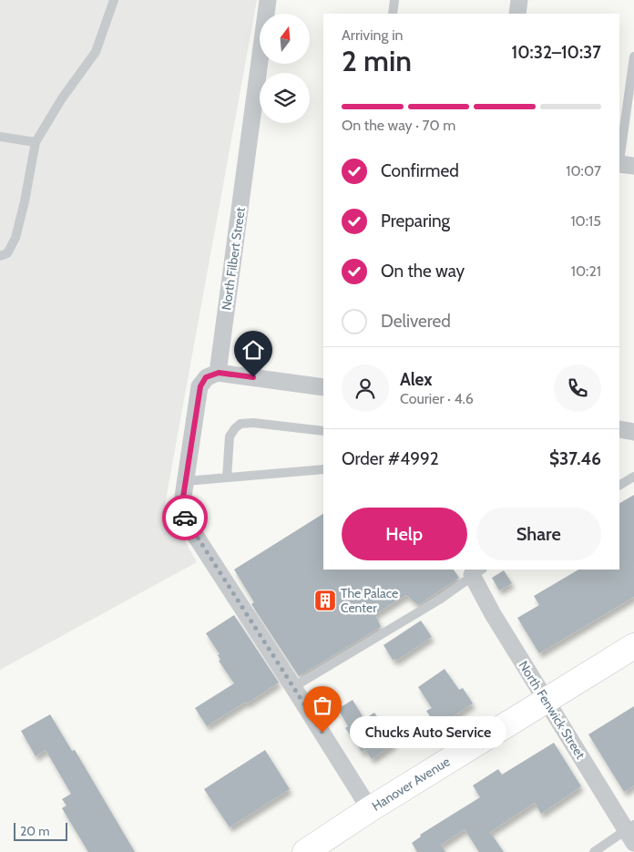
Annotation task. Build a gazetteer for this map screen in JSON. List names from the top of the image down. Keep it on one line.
{"streets":{"main road":["Hanover Avenue"],"street":["North Filbert Street","North Fenwick Street"]},"crossings":[["North Fenwick Street","Hanover Avenue"]],"places":{"building":["The Palace Center"],"other":["Chucks Auto Service"]},"scale_bar":"20 m","north":"top","page":{"heading":["2 min","Arriving in","10:32–10:37"],"panel":["Alex","Courier · 4.6","Order #4992","$37.46"],"bar":"On the way · 70 m","list":[["Confirmed","10:07"],["Preparing","10:15"],["On the way","10:21"],"Delivered"],"buttons":["Help","Share"],"bubble":"Chucks Auto Service","scale":"20 m"}}
